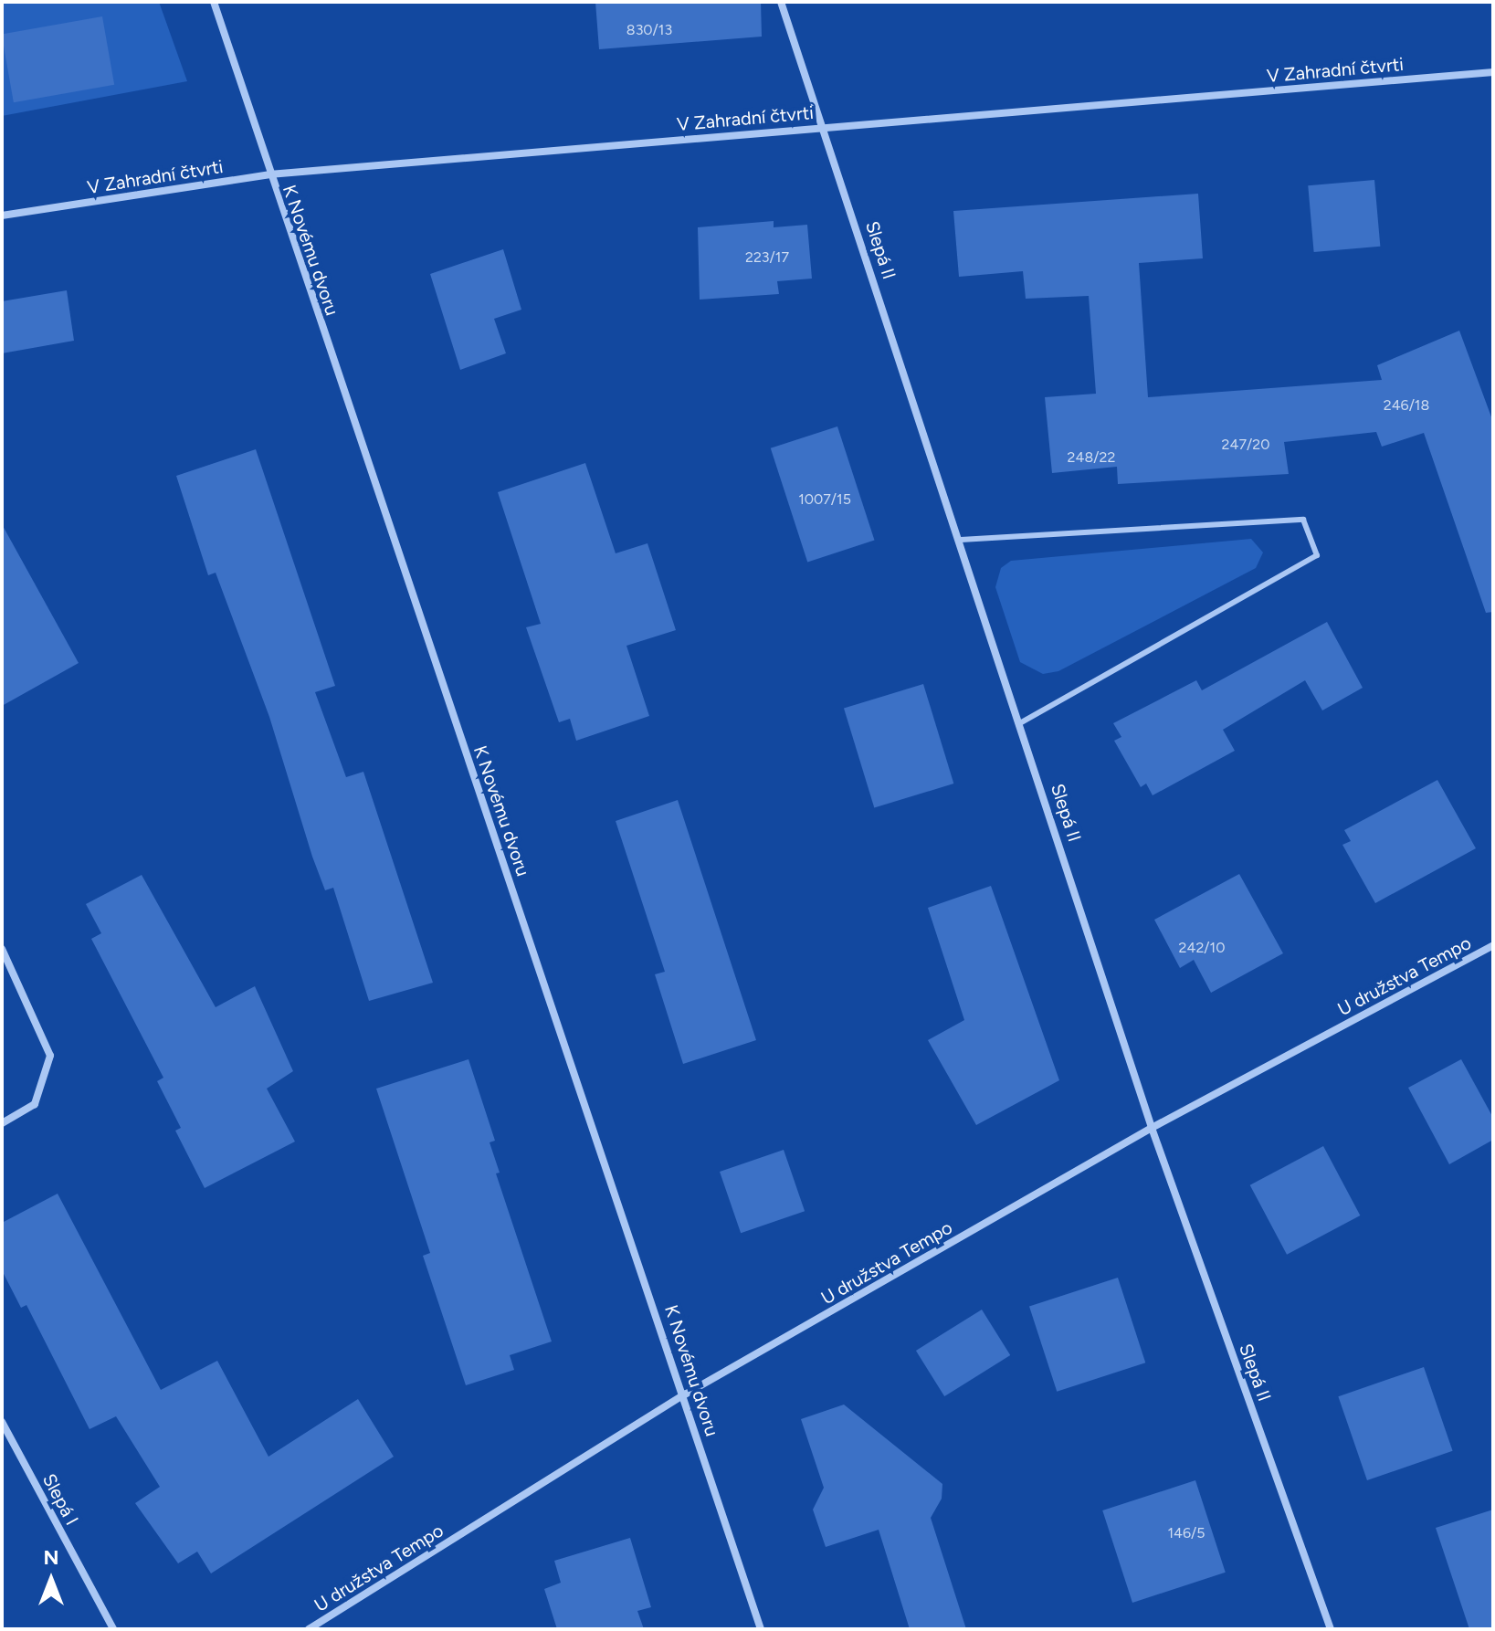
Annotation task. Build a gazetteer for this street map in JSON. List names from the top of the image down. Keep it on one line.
{"streets":{"street":["V Zahradní čtvrti","K Novému dvoru","Slepá II","U družstva Tempo","Slepá I"]},"crossings":[["V Zahradní čtvrti","K Novému dvoru"],["V Zahradní čtvrti","Slepá II"],["K Novému dvoru","U družstva Tempo"],["Slepá II","U družstva Tempo"]],"house_numbers":["830/13","223/17","246/18","247/20","248/22","1007/15","242/10","146/5"],"north":"top"}
